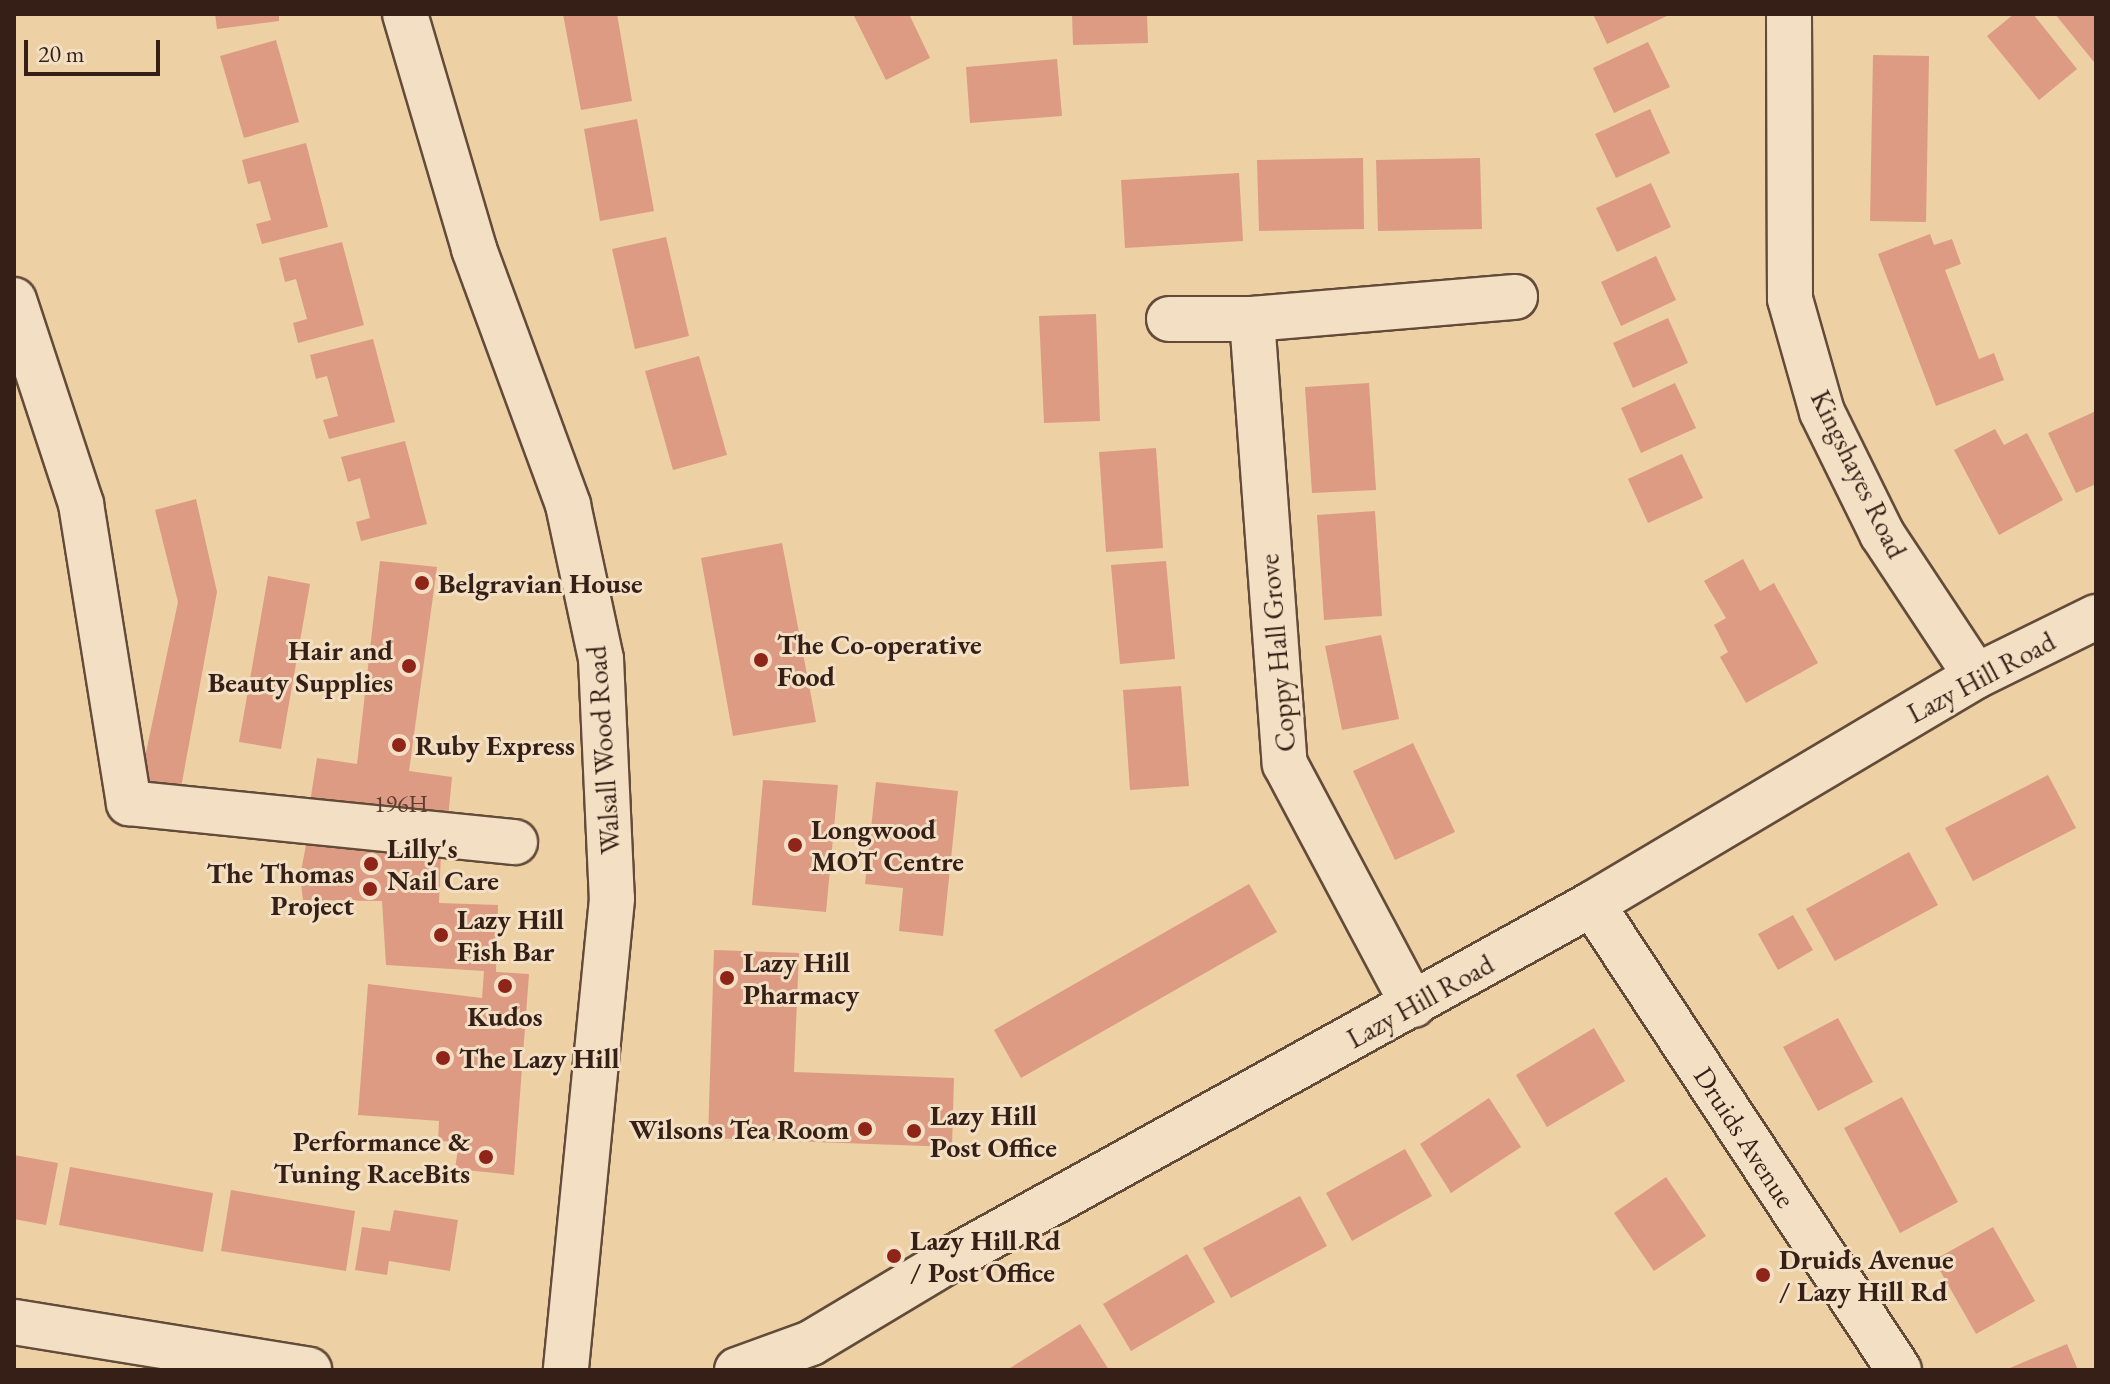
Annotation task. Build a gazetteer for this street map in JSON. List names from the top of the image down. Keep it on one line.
{"streets":{"street":["Kingshayes Road","Coppy Hall Grove","Lazy Hill Road","Walsall Wood Road","Druids Avenue"]},"crossings":[["Kingshayes Road","Lazy Hill Road"],["Coppy Hall Grove","Lazy Hill Road"],["Lazy Hill Road","Druids Avenue"]],"places":["Belgravian House","The Co-operative Food","Hair and Beauty Supplies","Ruby Express","Longwood MOT Centre","Lilly's Nail Care","The Thomas Project","Lazy Hill Fish Bar","Lazy Hill Pharmacy","Kudos","The Lazy Hill","Wilsons Tea Room","Lazy Hill Post Office","Performance & Tuning RaceBits","Lazy Hill Rd / Post Office","Druids Avenue / Lazy Hill Rd"],"house_numbers":["196H"],"scale_bar":"20 m"}
